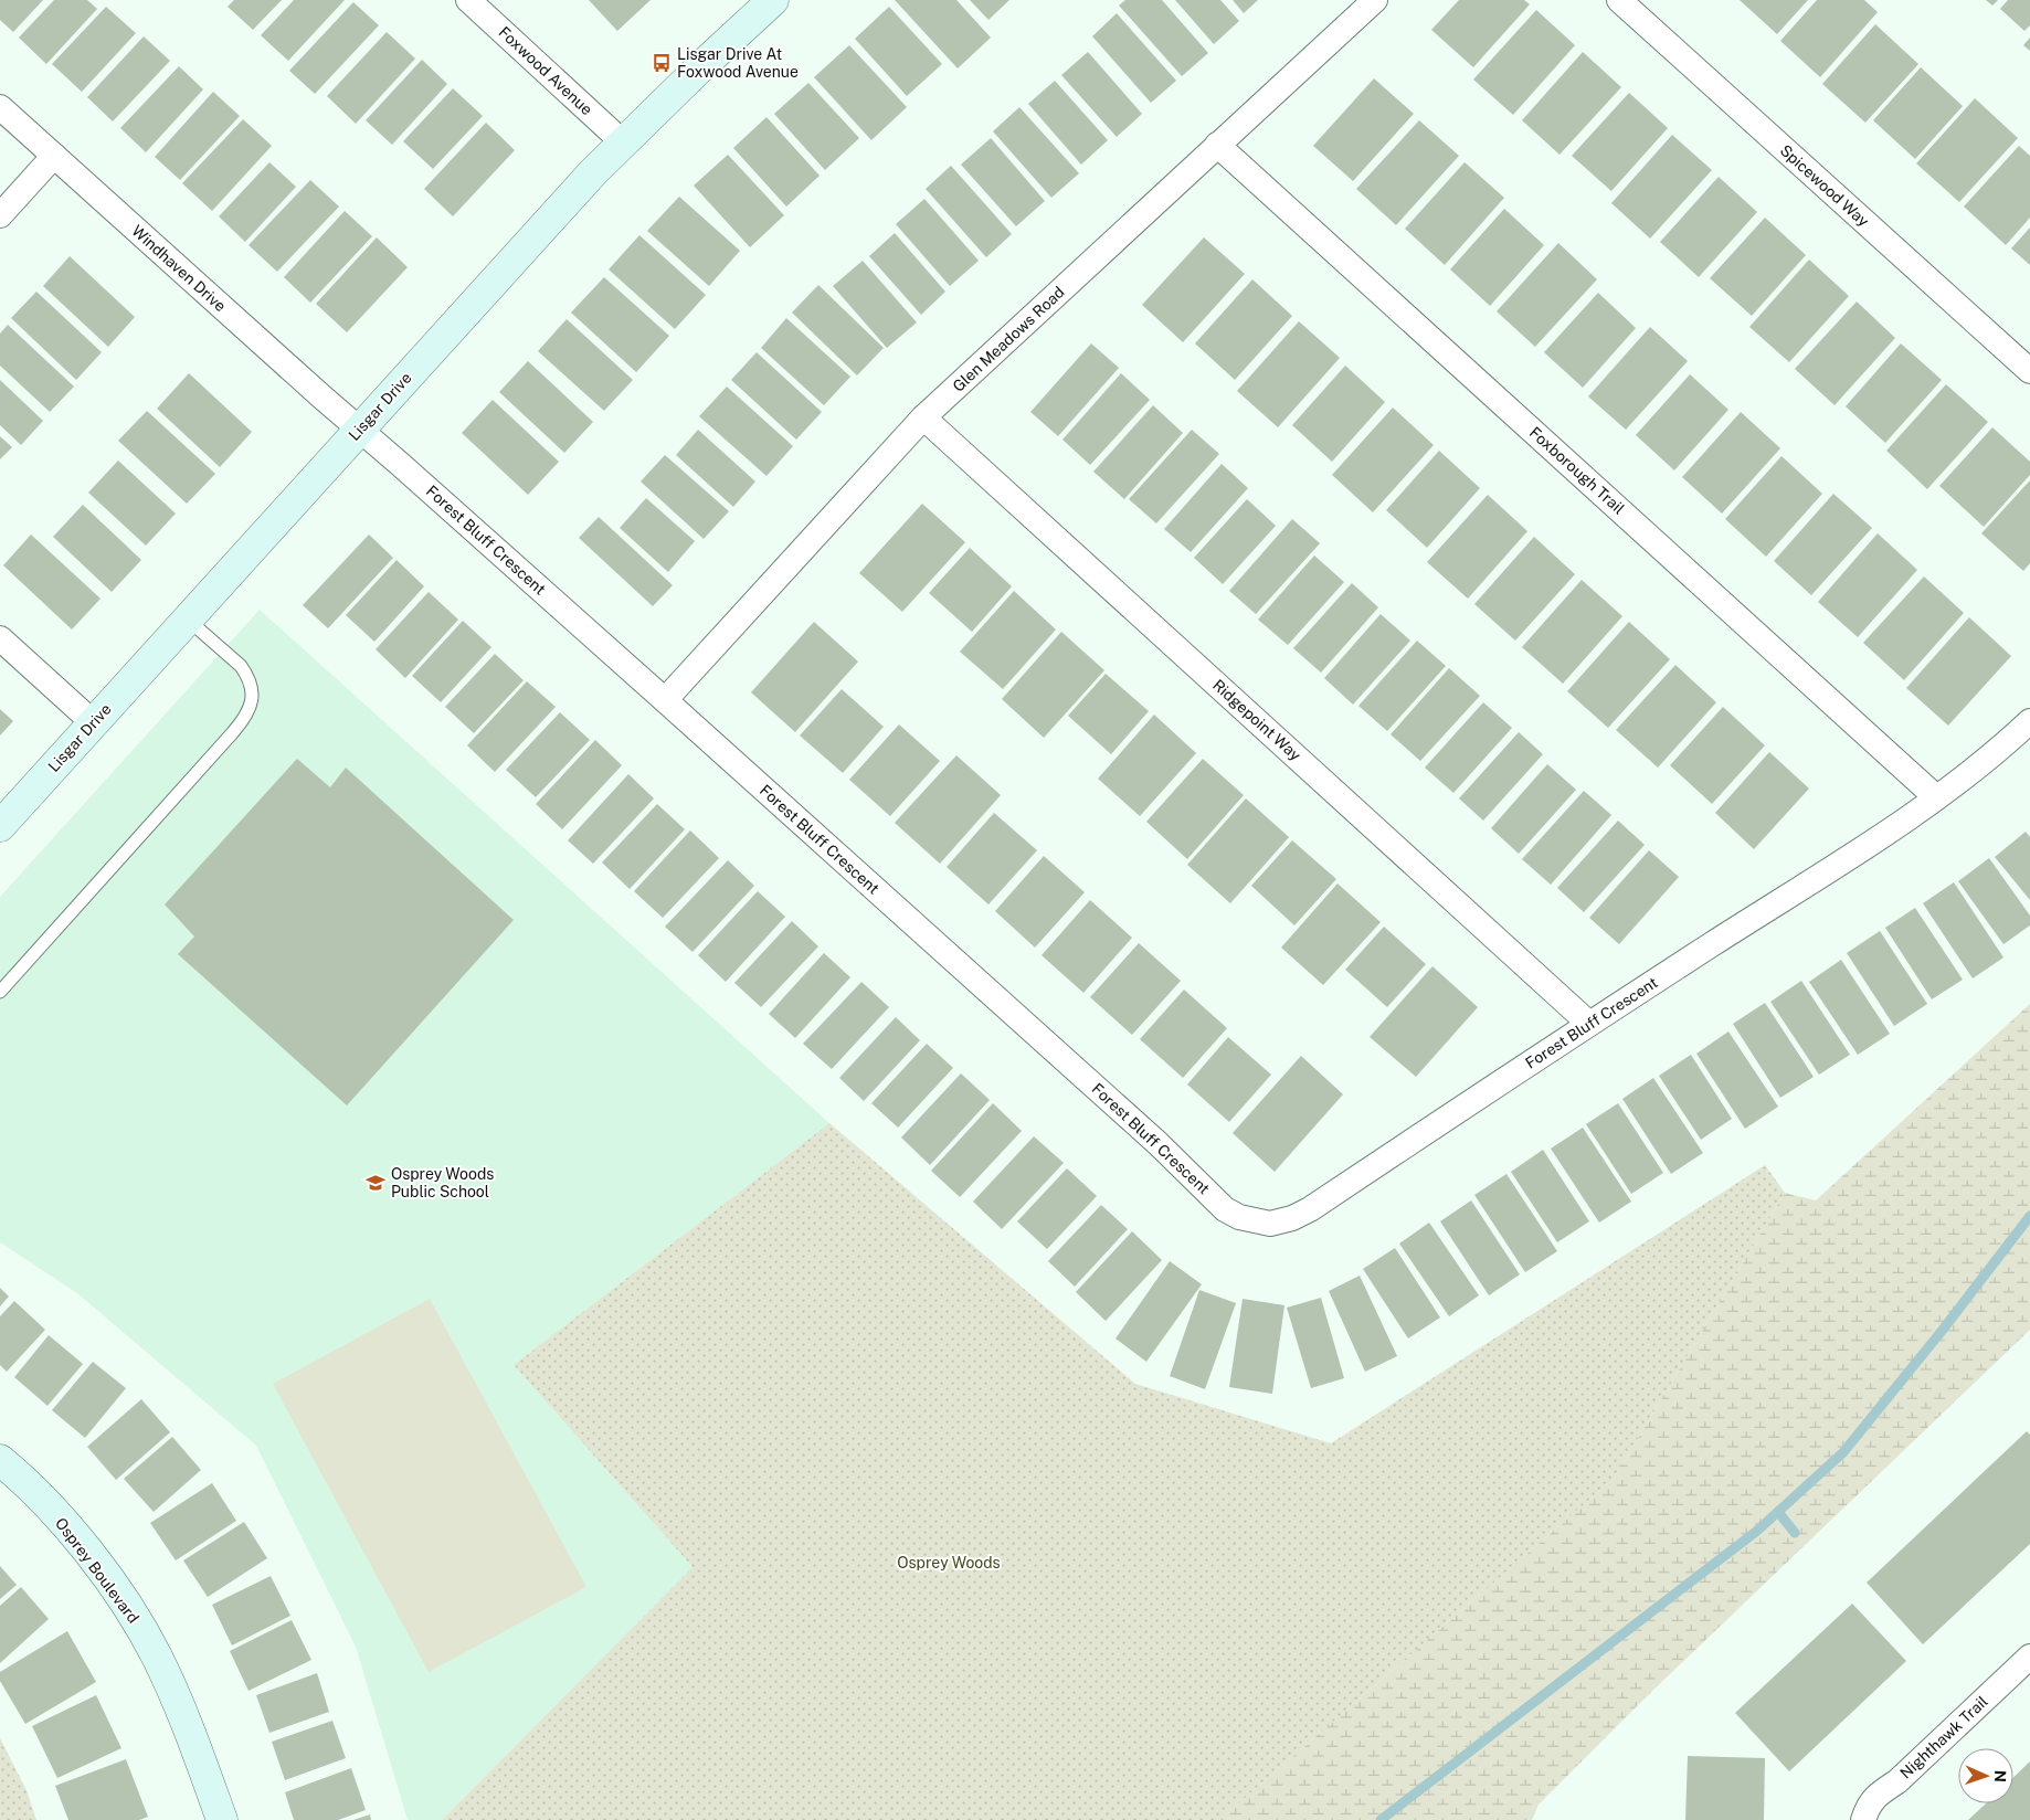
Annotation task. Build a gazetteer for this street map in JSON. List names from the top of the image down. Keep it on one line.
{"streets":{"street":["Foxwood Avenue","Spicewood Way","Windhaven Drive","Glen Meadows Road","Lisgar Drive","Foxborough Trail","Forest Bluff Crescent","Ridgepoint Way","Osprey Boulevard","Nighthawk Trail"]},"crossings":[["Foxwood Avenue","Lisgar Drive"],["Windhaven Drive","Lisgar Drive"],["Windhaven Drive","Forest Bluff Crescent"],["Glen Meadows Road","Foxborough Trail"],["Glen Meadows Road","Forest Bluff Crescent"],["Glen Meadows Road","Ridgepoint Way"],["Lisgar Drive","Forest Bluff Crescent"],["Foxborough Trail","Forest Bluff Crescent"],["Forest Bluff Crescent","Ridgepoint Way"]],"parks":["Osprey Woods"],"places":{"bus stop":["Lisgar Drive At Foxwood Avenue"],"school or university":["Osprey Woods Public School"]},"north":"right"}
